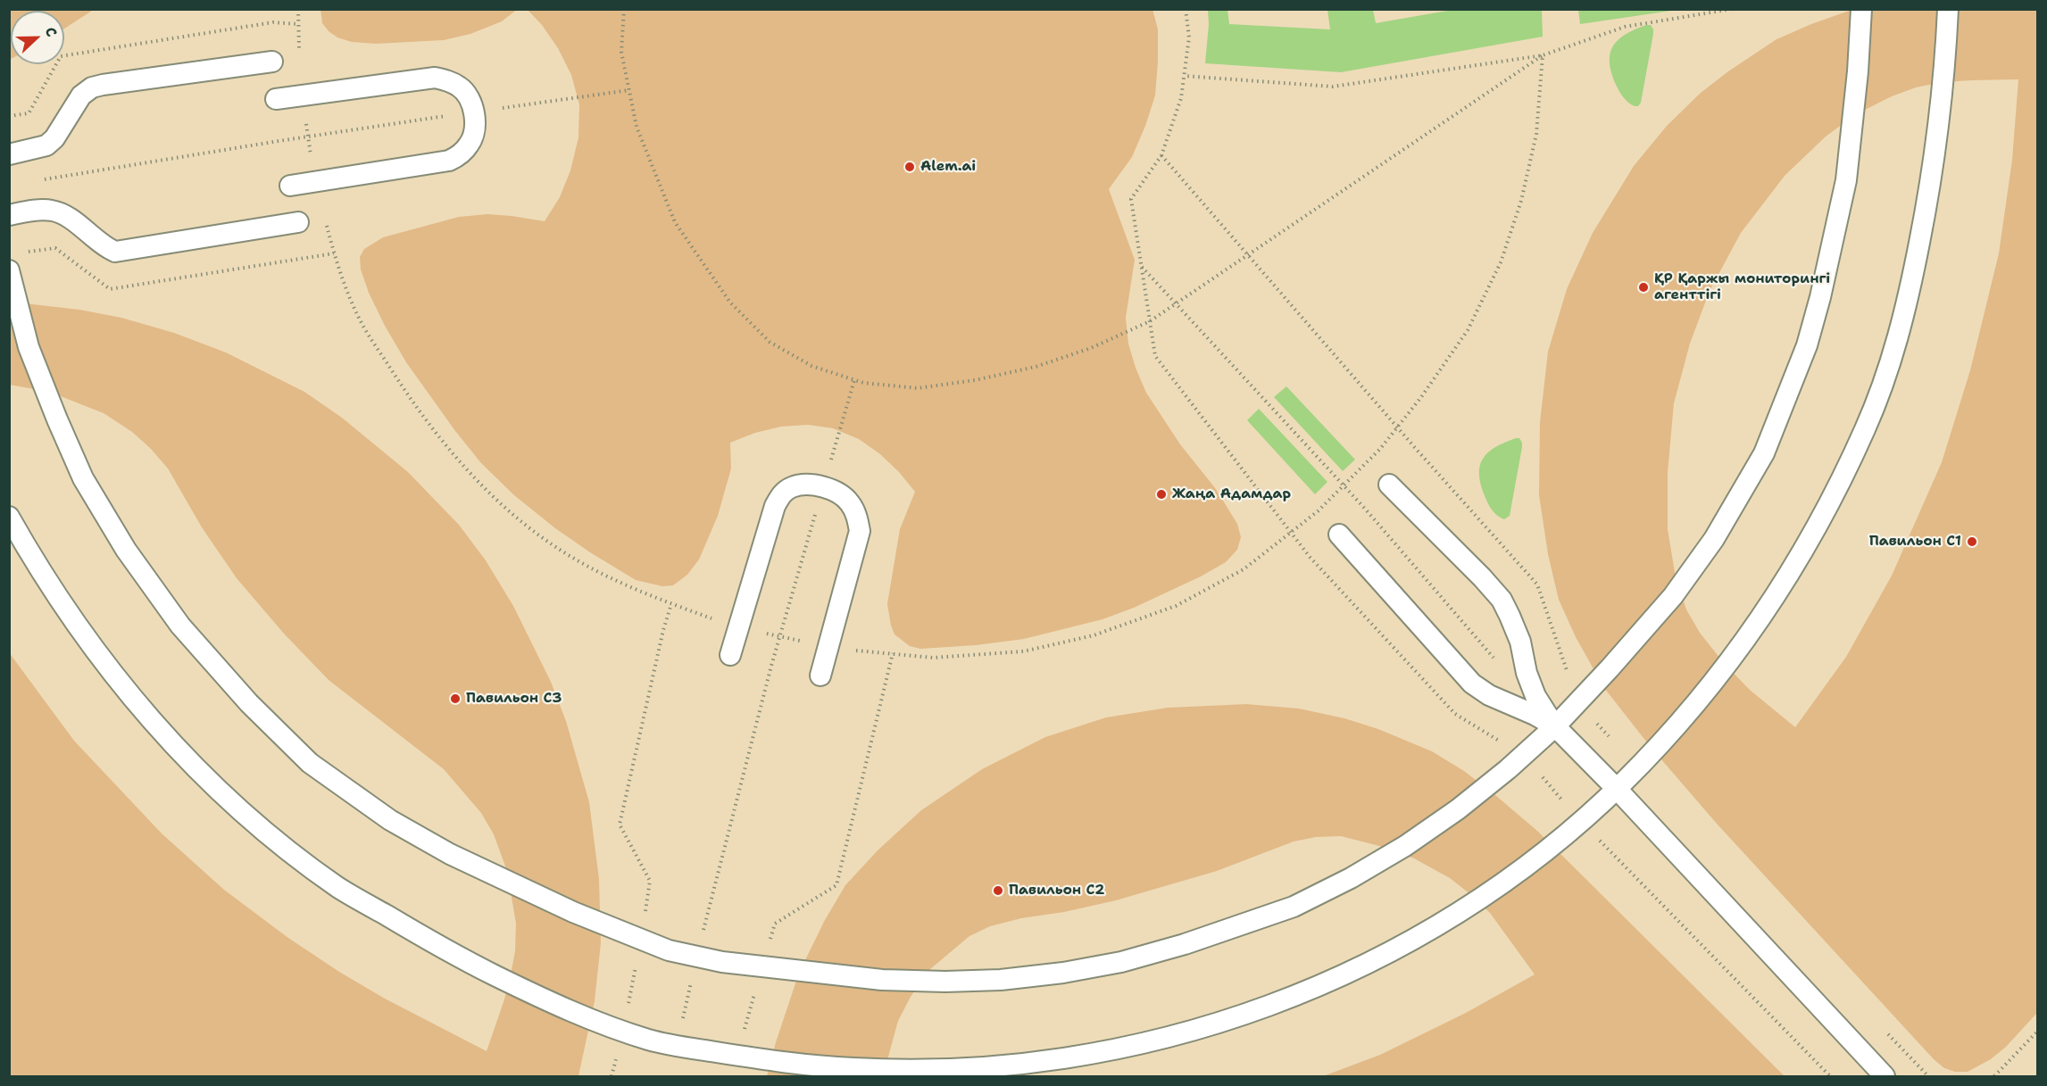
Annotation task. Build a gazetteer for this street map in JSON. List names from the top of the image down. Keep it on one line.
{"places":["Alem.ai","ҚР Қаржы мониторингі агенттігі","Жаңа Адамдар","Павильон С1","Павильон С3","Павильон С2"],"north":"right"}
